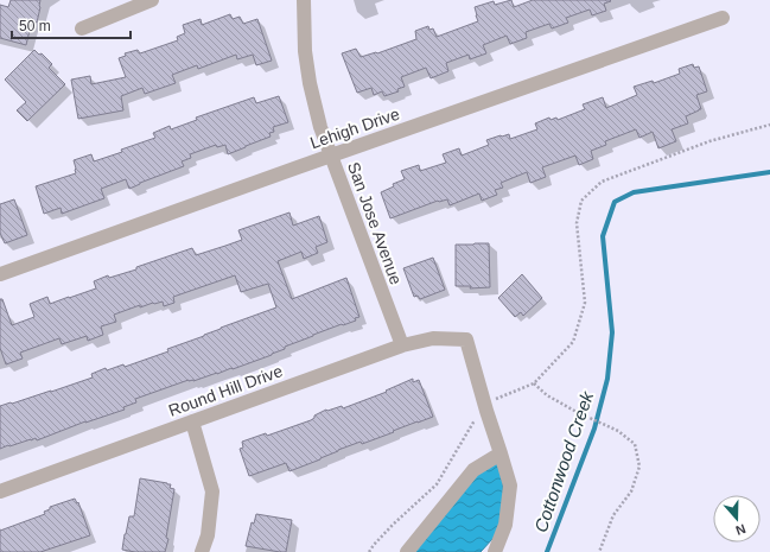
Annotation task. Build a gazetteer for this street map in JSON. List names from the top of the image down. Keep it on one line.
{"streets":{"street":["Lehigh Drive","San Jose Avenue","Round Hill Drive"]},"crossings":[["Lehigh Drive","San Jose Avenue"],["San Jose Avenue","Round Hill Drive"]],"water":["Cottonwood Creek"],"scale_bar":"50 m","north":"bottom"}
